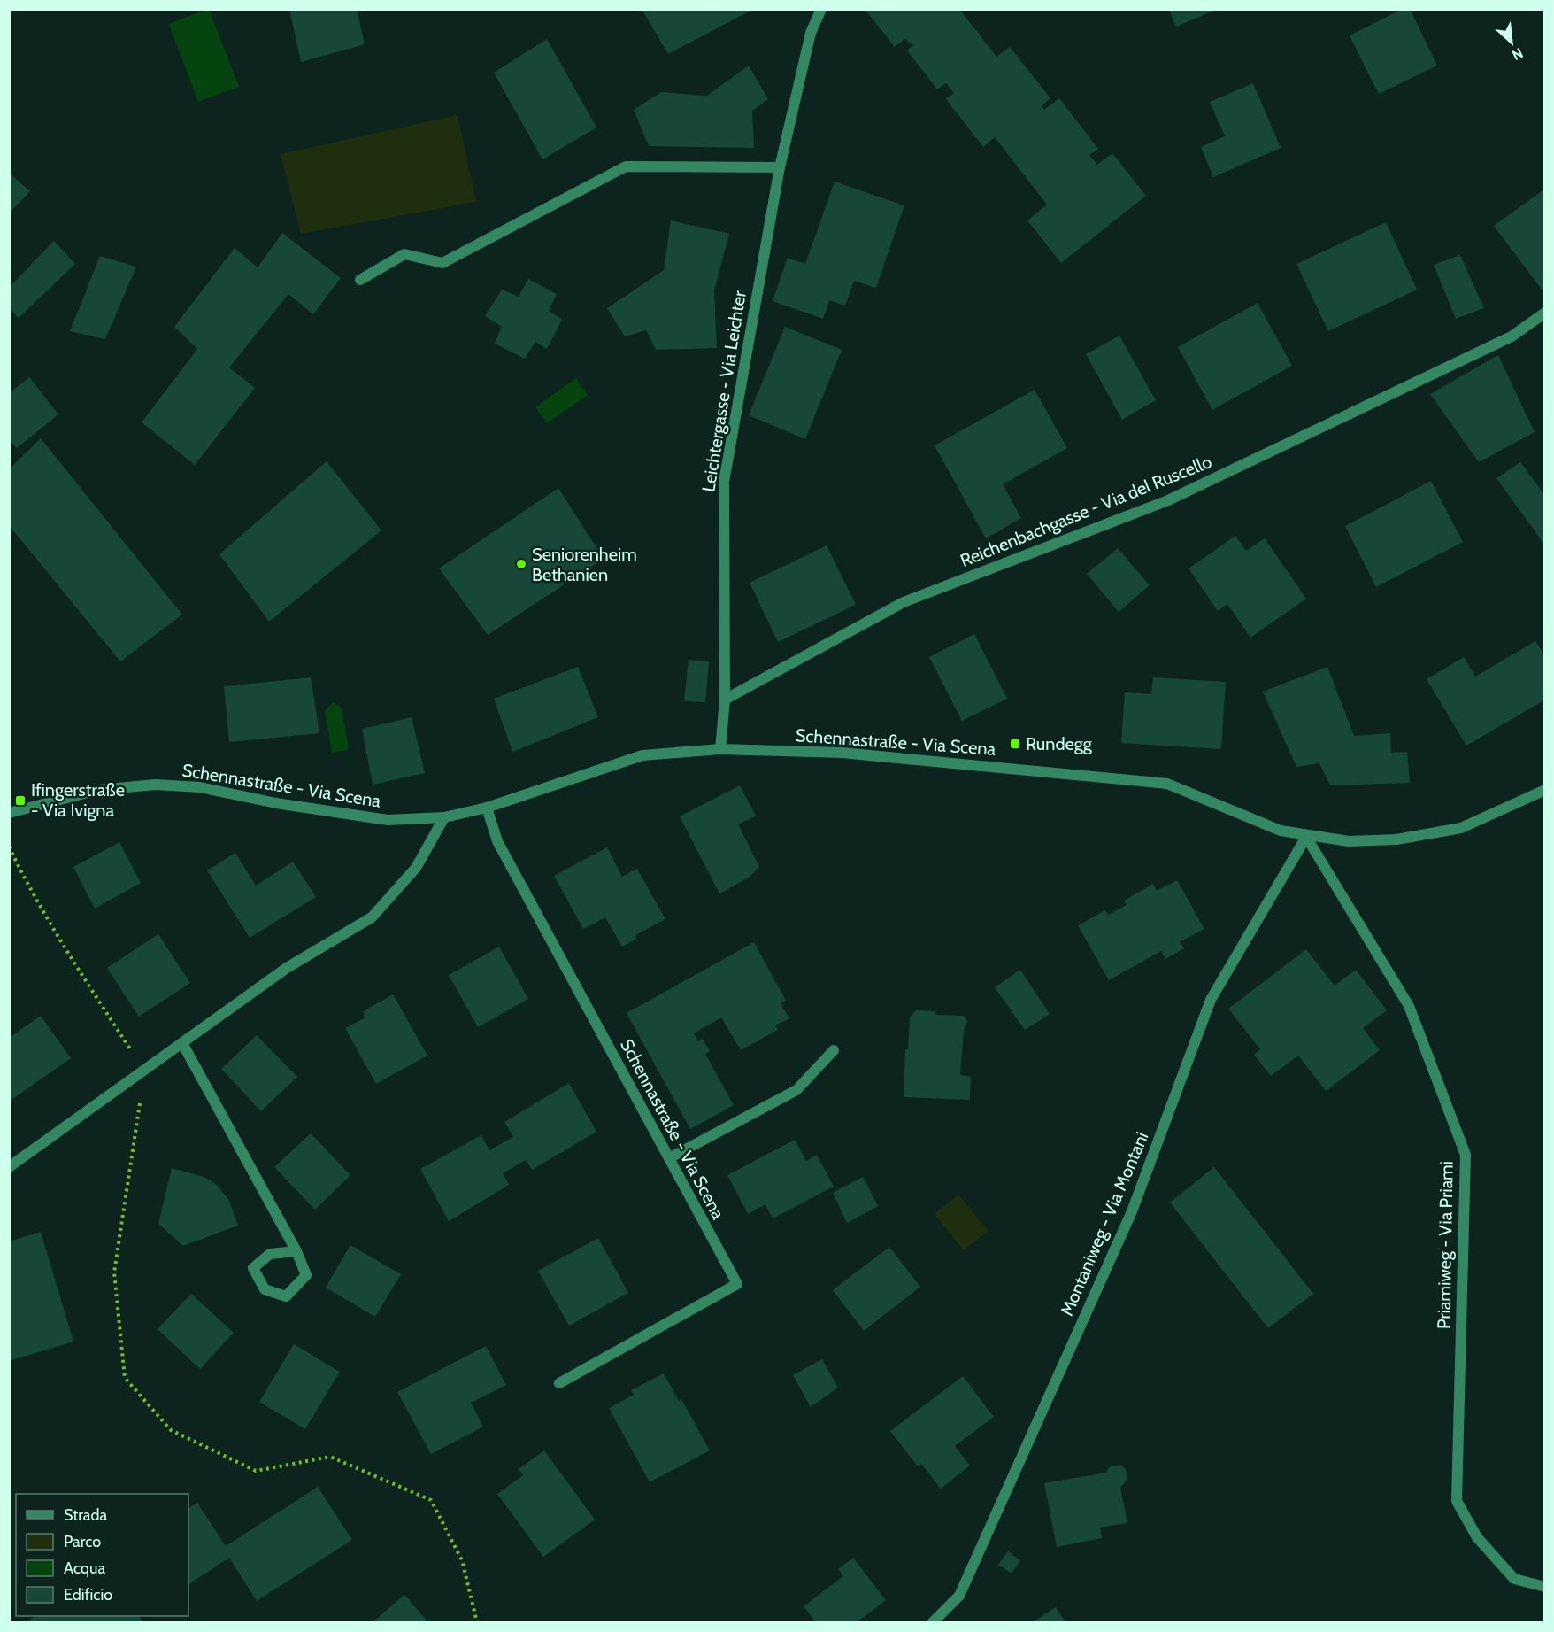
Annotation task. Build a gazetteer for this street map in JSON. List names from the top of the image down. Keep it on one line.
{"streets":{"street":["Leichtergasse - Via Leichter","Reichenbachgasse - Via del Ruscello","Schennastraße - Via Scena","Montaniweg - Via Montani","Priamiweg - Via Priami"]},"crossings":[["Leichtergasse - Via Leichter","Reichenbachgasse - Via del Ruscello"],["Leichtergasse - Via Leichter","Schennastraße - Via Scena"],["Schennastraße - Via Scena","Montaniweg - Via Montani"],["Schennastraße - Via Scena","Priamiweg - Via Priami"],["Montaniweg - Via Montani","Priamiweg - Via Priami"]],"places":{"other":["Seniorenheim Bethanien"],"transit":["Rundegg","Ifingerstraße - Via Ivigna"]},"legend":["Strada","Parco","Acqua","Edificio"],"north":"bottom right"}
